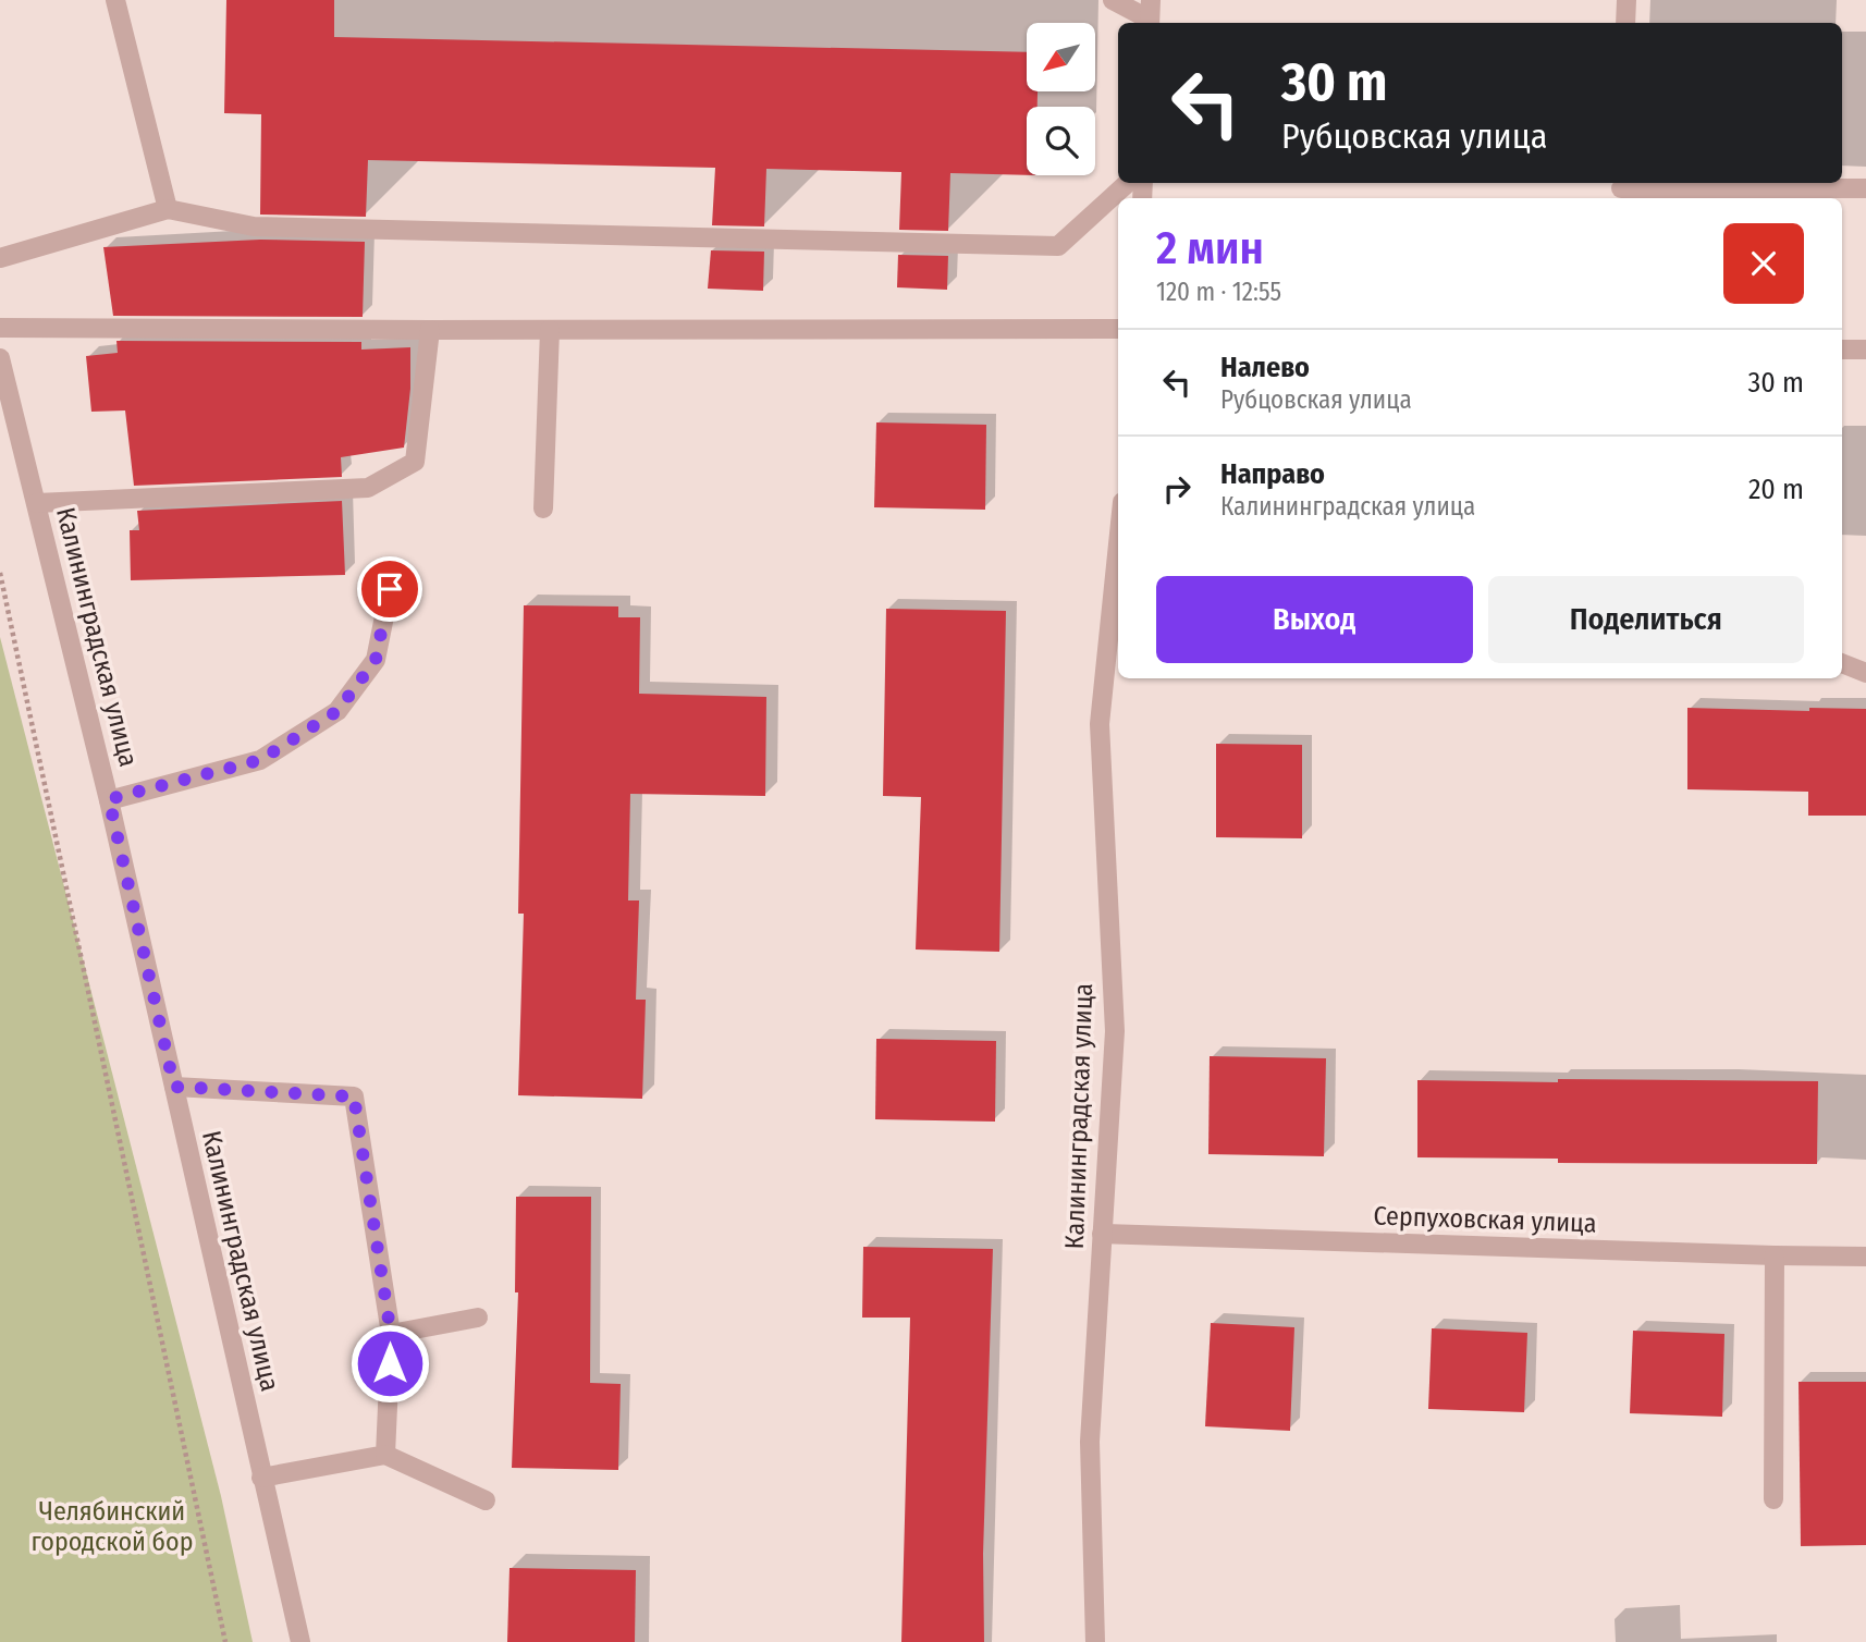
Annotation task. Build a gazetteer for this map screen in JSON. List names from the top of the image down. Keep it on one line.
{"streets":{"street":["Калининградская улица","Серпуховская улица"]},"crossings":[["Калининградская улица","Серпуховская улица"]],"parks":["Челябинский городской бор"],"north":"bottom left","page":{"turn":["30 m","Рубцовская улица"],"heading":["2 мин","120 m · 12:55"],"list":[{"name":"Налево","note":"Рубцовская улица","value":"30 m"},{"name":"Направо","note":"Калининградская улица","value":"20 m"}],"buttons":["Выход","Поделиться"]}}
